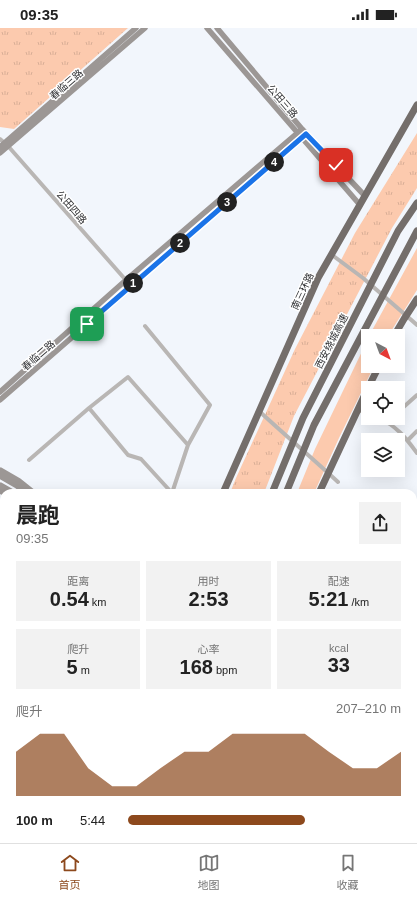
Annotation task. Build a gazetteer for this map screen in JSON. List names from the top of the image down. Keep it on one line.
{"streets":{"highway":["南三环路","西安绕城高速"],"street":["春临三路","公田三路","公田四路","春临二路"]},"crossings":[["春临三路","公田四路"],["公田三路","南三环路"],["公田三路","春临二路"],["公田四路","春临二路"]],"north":"bottom right","page":{"status":"09:35","pins":["4","3","2","1"],"heading":["晨跑","09:35"],"stats":[["距离","0.54 km"],["用时","2:53"],["配速","5:21 /km"],["爬升","5 m"],["心率","168 bpm"],["kcal","33"]],"chart":["爬升","207–210 m"],"list":[{"name":"100 m","note":"5:44"}],"tabs":["首页","地图","收藏"]}}
